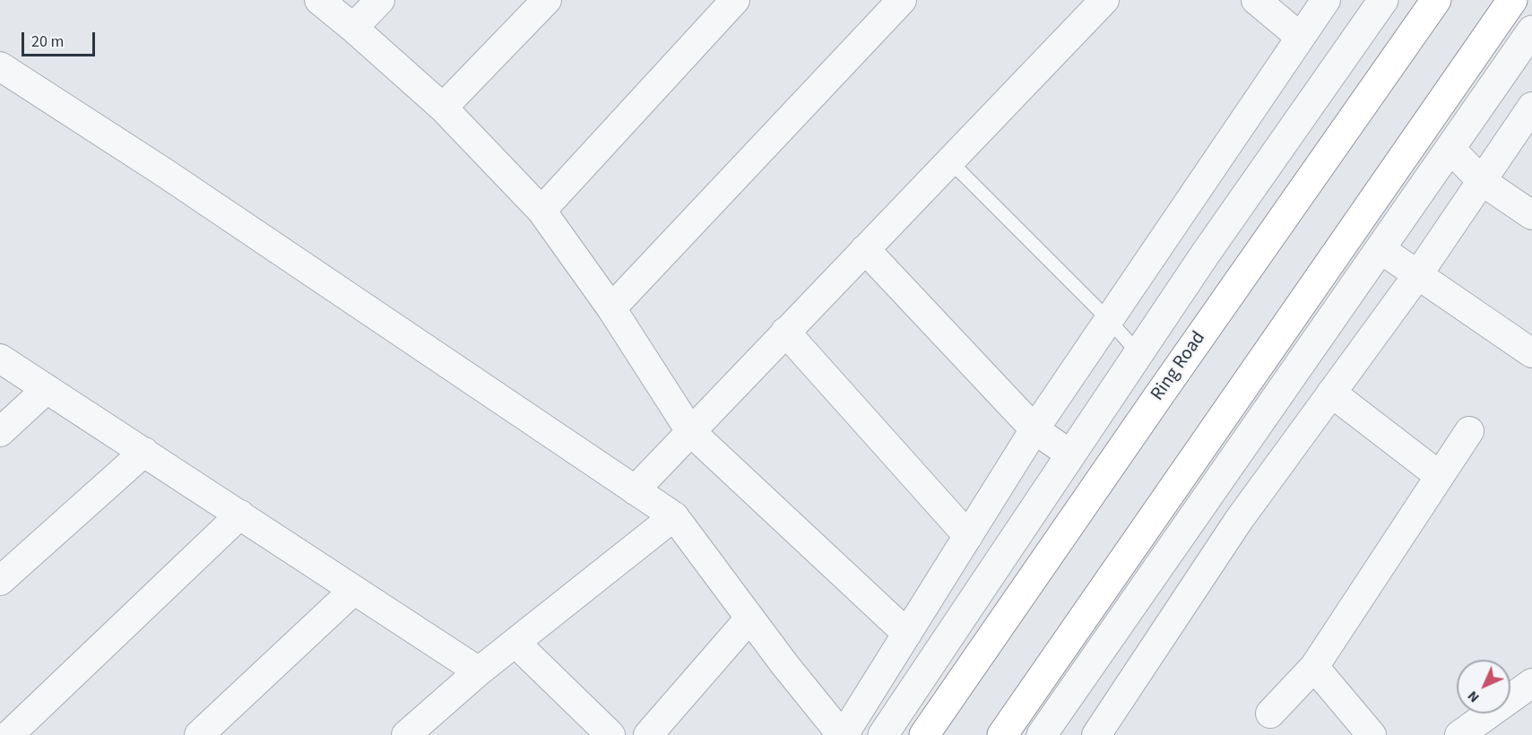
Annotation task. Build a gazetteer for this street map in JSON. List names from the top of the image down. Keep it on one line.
{"streets":{"highway":["Ring Road"]},"scale_bar":"20 m","north":"bottom left"}
